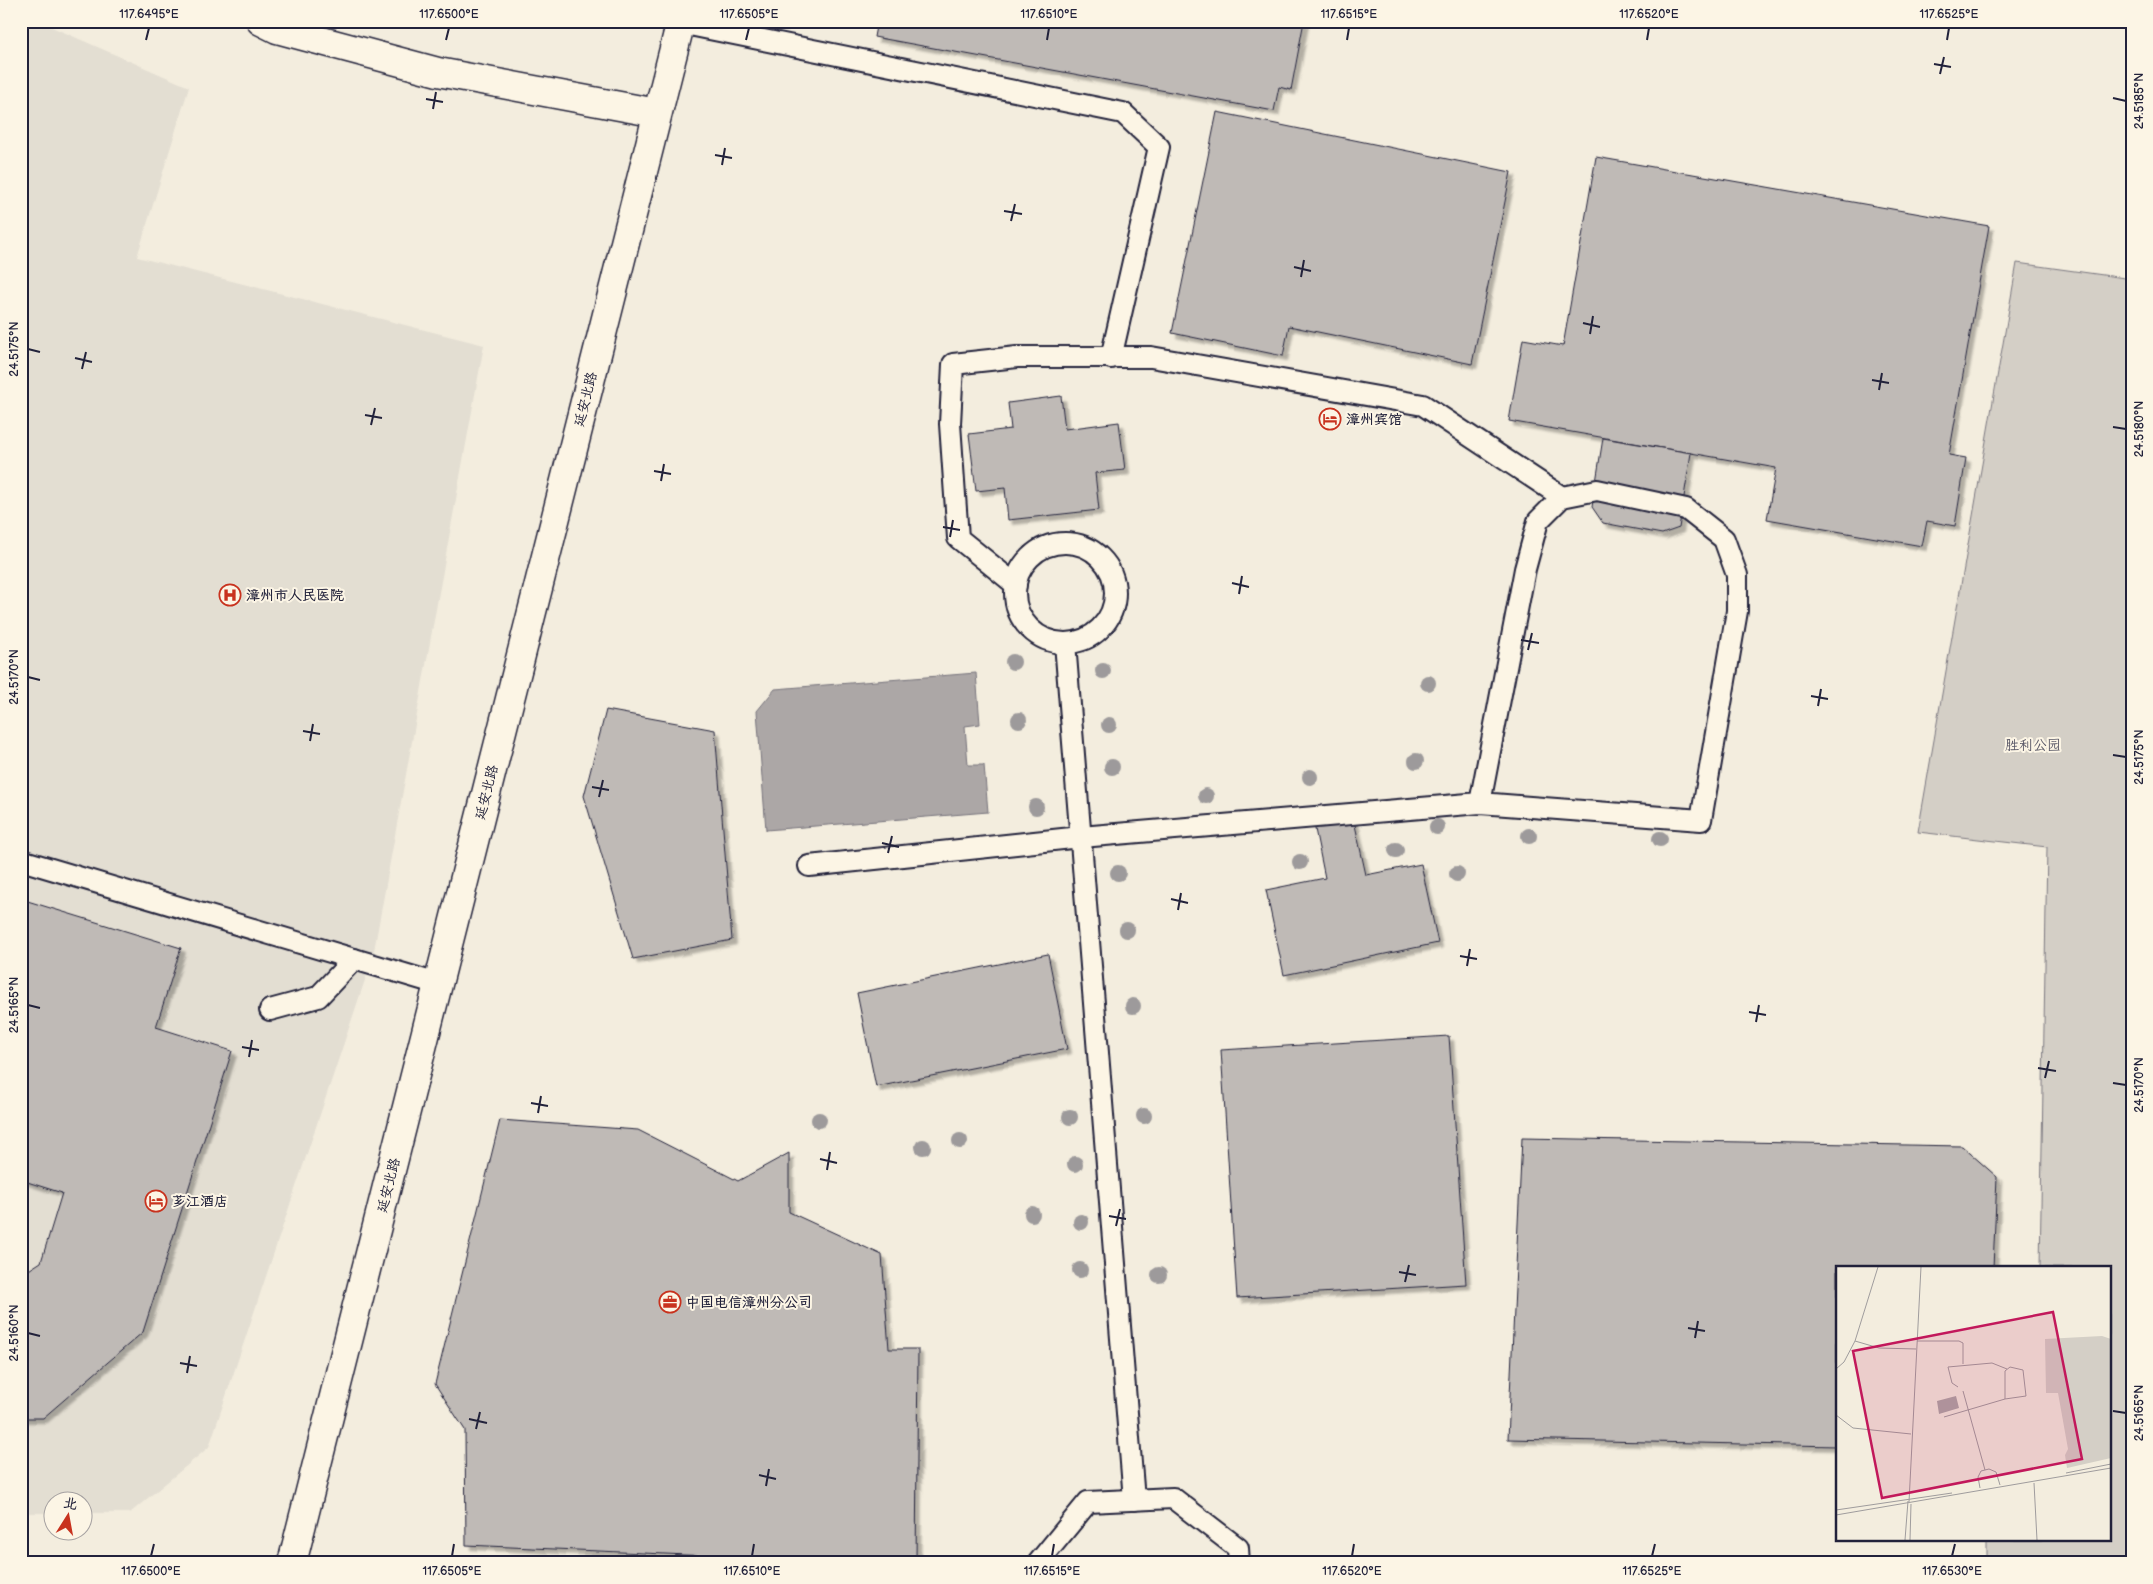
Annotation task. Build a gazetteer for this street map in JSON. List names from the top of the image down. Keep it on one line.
{"streets":{"main road":["延安北路"]},"parks":["胜利公园"],"places":{"hotel":["漳州宾馆","芗江酒店"],"hospital":["漳州市人民医院"],"office":["中国电信漳州分公司"]},"north":"top","coordinates":["117.6495°E","117.6500°E","117.6505°E","117.6510°E","117.6515°E","117.6520°E","117.6525°E","24.5185°N","24.5175°N","24.5180°N","24.5170°N","24.5165°N","24.5160°N","117.6530°E"]}
